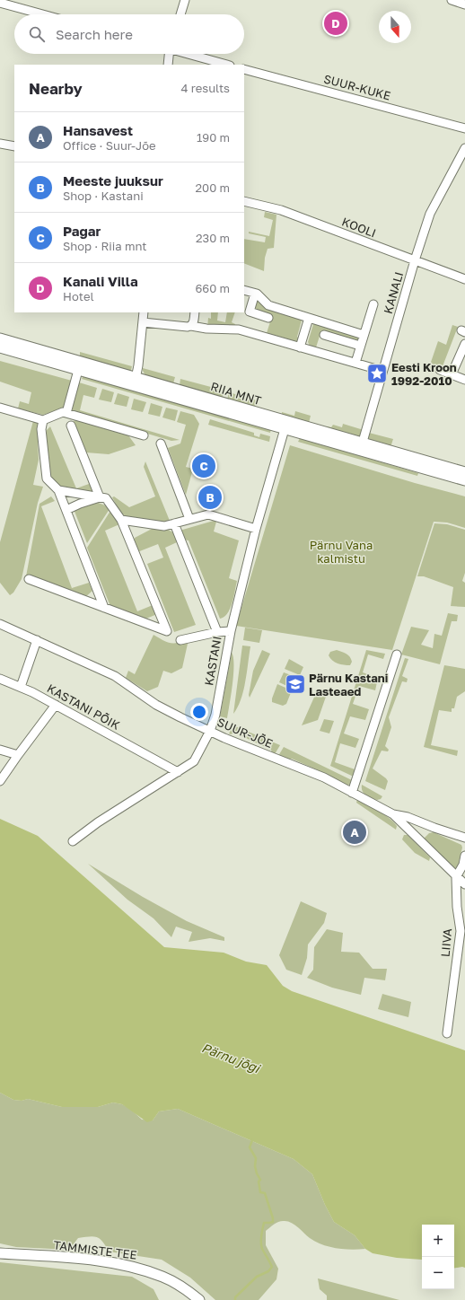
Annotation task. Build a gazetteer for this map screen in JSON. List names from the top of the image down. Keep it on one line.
{"streets":{"main road":["RIIA MNT","TAMMISTE TEE"],"street":["SUUR-KUKE","KOOLI","KANALI","KASTANI","KASTANI PÕIK","SUUR-JÕE","LIIVA"]},"crossings":[["KOOLI","KANALI"],["KANALI","RIIA MNT"],["RIIA MNT","KASTANI"],["KASTANI","KASTANI PÕIK"],["KASTANI","SUUR-JÕE"],["SUUR-JÕE","LIIVA"]],"water":["Pärnu jõgi"],"parks":["Pärnu Vana kalmistu"],"places":{"place":["Eesti Kroon 1992-2010"],"school or university":["Pärnu Kastani Lasteaed"]},"north":"bottom","page":{"pins":["D","C","B","A"],"search":"Search here","heading":["Nearby","4 results"],"list":[{"mark":"A","name":"Hansavest","note":"Office · Suur-Jõe","value":"190 m"},{"mark":"B","name":"Meeste juuksur","note":"Shop · Kastani","value":"200 m"},{"mark":"C","name":"Pagar","note":"Shop · Riia mnt","value":"230 m"},{"mark":"D","name":"Kanali Villa","note":"Hotel","value":"660 m"}],"map_buttons":["+","−"]}}
